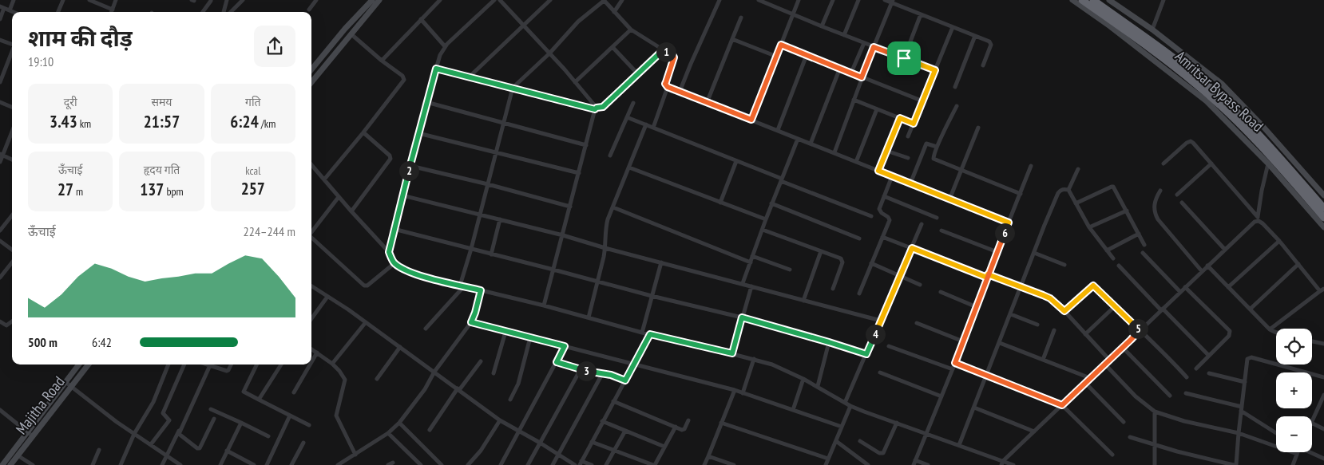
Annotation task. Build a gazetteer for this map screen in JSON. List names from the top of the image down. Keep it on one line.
{"streets":{"highway":["Amritsar Bypass Road"],"street":["Majitha Road"]},"page":{"heading":["शाम की दौड़","19:10"],"pins":["1","2","6","5","4","3"],"stats":[["दूरी","3.43 km"],["समय","21:57"],["गति","6:24 /km"],["ऊँचाई","27 m"],["हृदय गति","137 bpm"],["kcal","257"]],"chart":["ऊँचाई","224–244 m"],"list":[{"name":"500 m","note":"6:42"}],"map_buttons":["+","−"]}}
